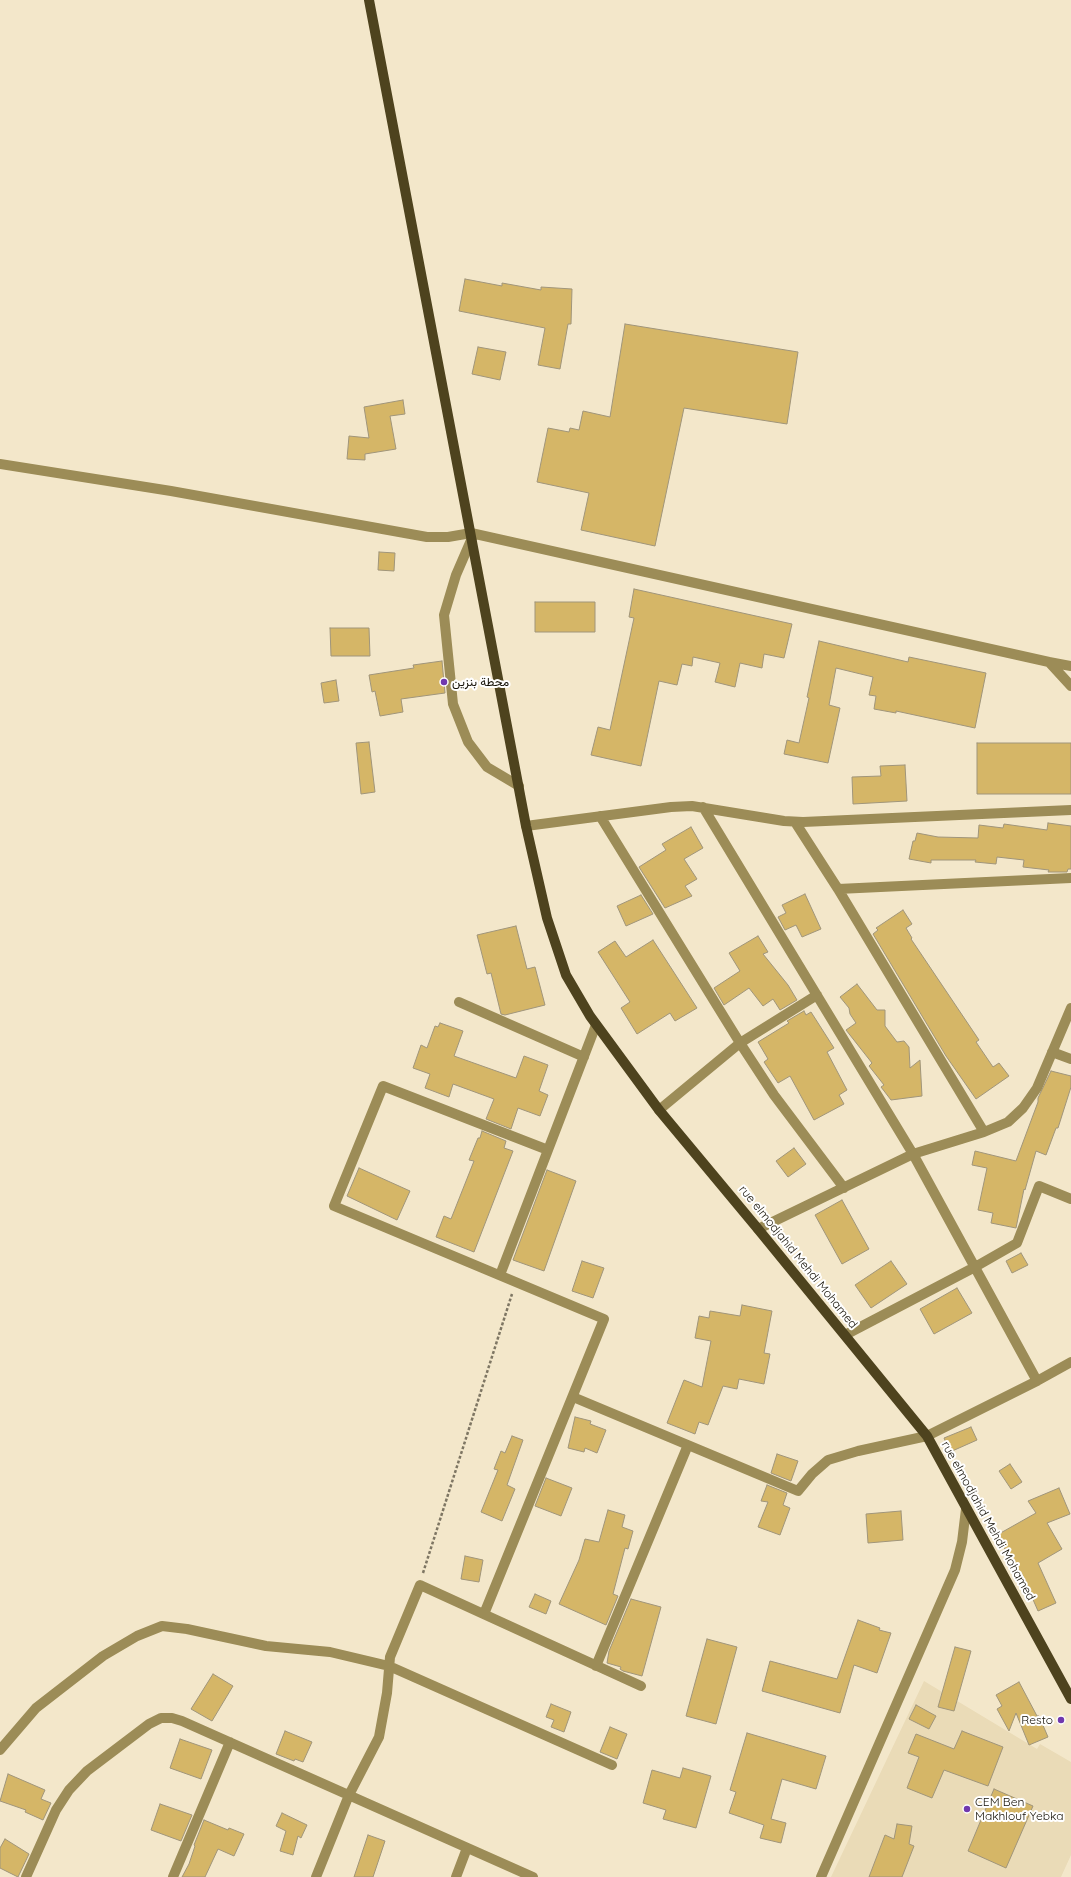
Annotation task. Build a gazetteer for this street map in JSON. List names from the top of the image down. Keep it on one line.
{"streets":{"main road":["rue elmodjahid Mehdi Mohamed"]},"places":["محطة بنزين","Resto","CEM Ben Makhlouf Yebka"]}
